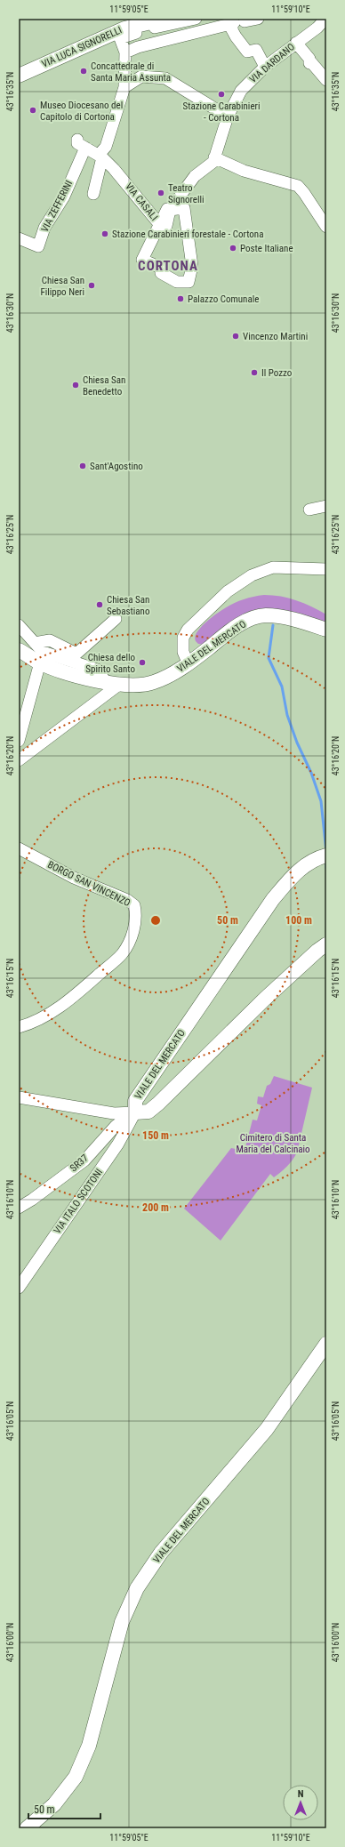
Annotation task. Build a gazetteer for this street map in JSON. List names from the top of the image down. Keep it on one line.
{"streets":{"main road":["VIA LUCA SIGNORELLI","VIALE DEL MERCATO"],"street":["VIA DARDANO","VIA CASALI","VIA ZEFFERINI","BORGO SAN VINCENZO","SR37","VIA ITALO SCOTONI"]},"crossings":[["VIA DARDANO","VIA CASALI"],["VIA CASALI","VIA ZEFFERINI"],["VIALE DEL MERCATO","SR37"],["VIALE DEL MERCATO","VIA ITALO SCOTONI"],["SR37","VIA ITALO SCOTONI"]],"districts":["CORTONA"],"parks":["Cimitero di Santa Maria del Calcinaio"],"places":["Concattedrale di Santa Maria Assunta","Stazione Carabinieri - Cortona","Museo Diocesano del Capitolo di Cortona","Teatro Signorelli","Stazione Carabinieri forestale - Cortona","Poste Italiane","Chiesa San Filippo Neri","Palazzo Comunale","Vincenzo Martini","Il Pozzo","Chiesa San Benedetto","Sant'Agostino","Chiesa San Sebastiano","Chiesa dello Spirito Santo"],"scale_bar":"50 m","north":"top","coordinates":["11°59'05\"E","11°59'10\"E","43°16'35\"N","43°16'30\"N","43°16'25\"N","43°16'20\"N","43°16'15\"N","43°16'10\"N","43°16'05\"N","43°16'00\"N"],"rings":["50 m","100 m","150 m","200 m"]}
